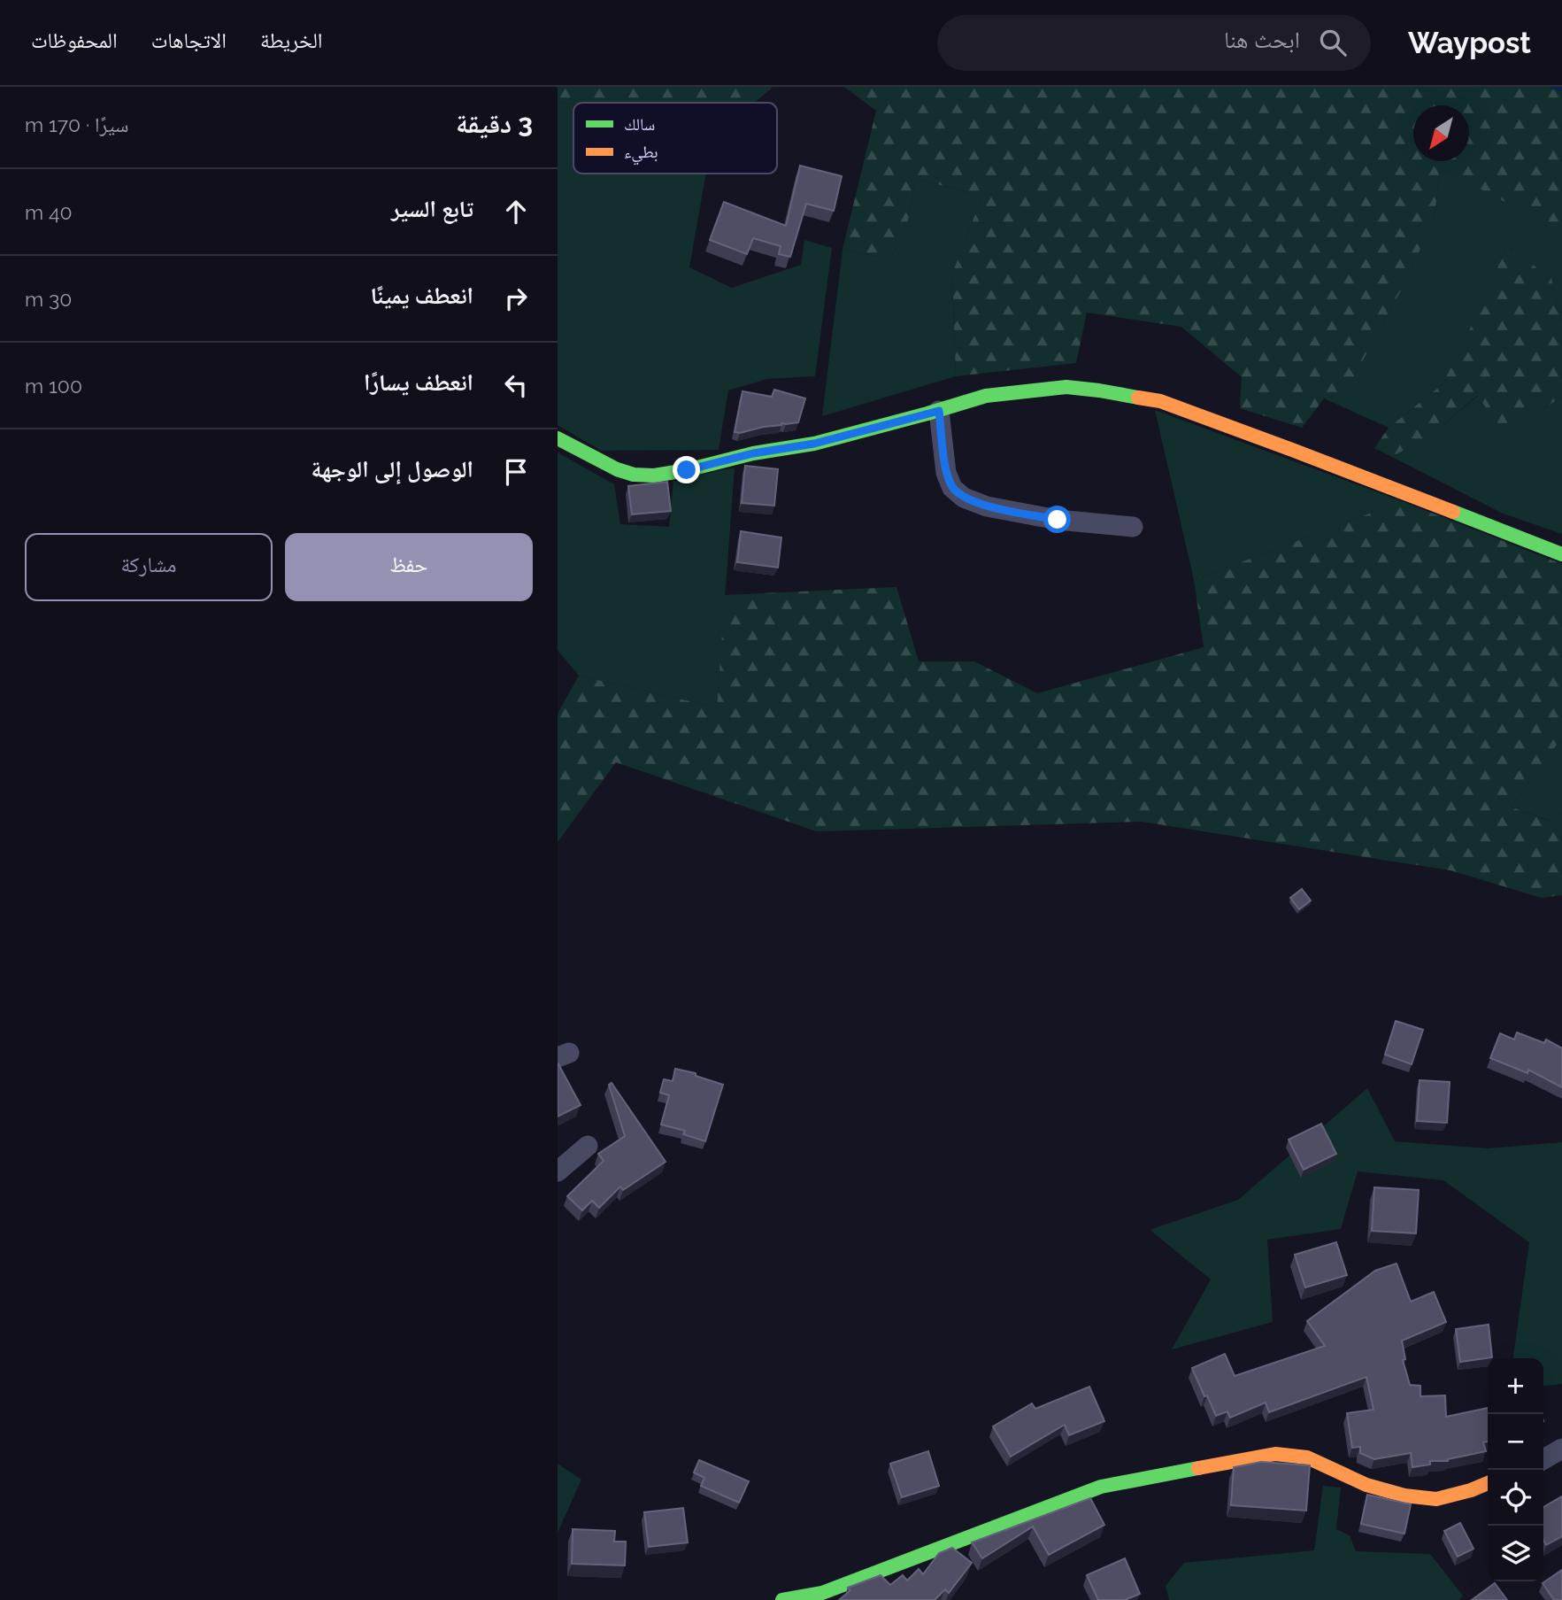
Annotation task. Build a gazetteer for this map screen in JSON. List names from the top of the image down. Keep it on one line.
{"legend":["سالك","بطيء"],"north":"bottom left","page":{"header":"Waypost","search":"ابحث هنا","nav":["الخريطة","الاتجاهات","المحفوظات"],"heading":["3 دقيقة","سيرًا · 170 m"],"list":[["تابع السير","40 m"],["انعطف يمينًا","30 m"],["انعطف يسارًا","100 m"],"الوصول إلى الوجهة"],"buttons":["حفظ","مشاركة"],"map_buttons":["+","−"]}}
